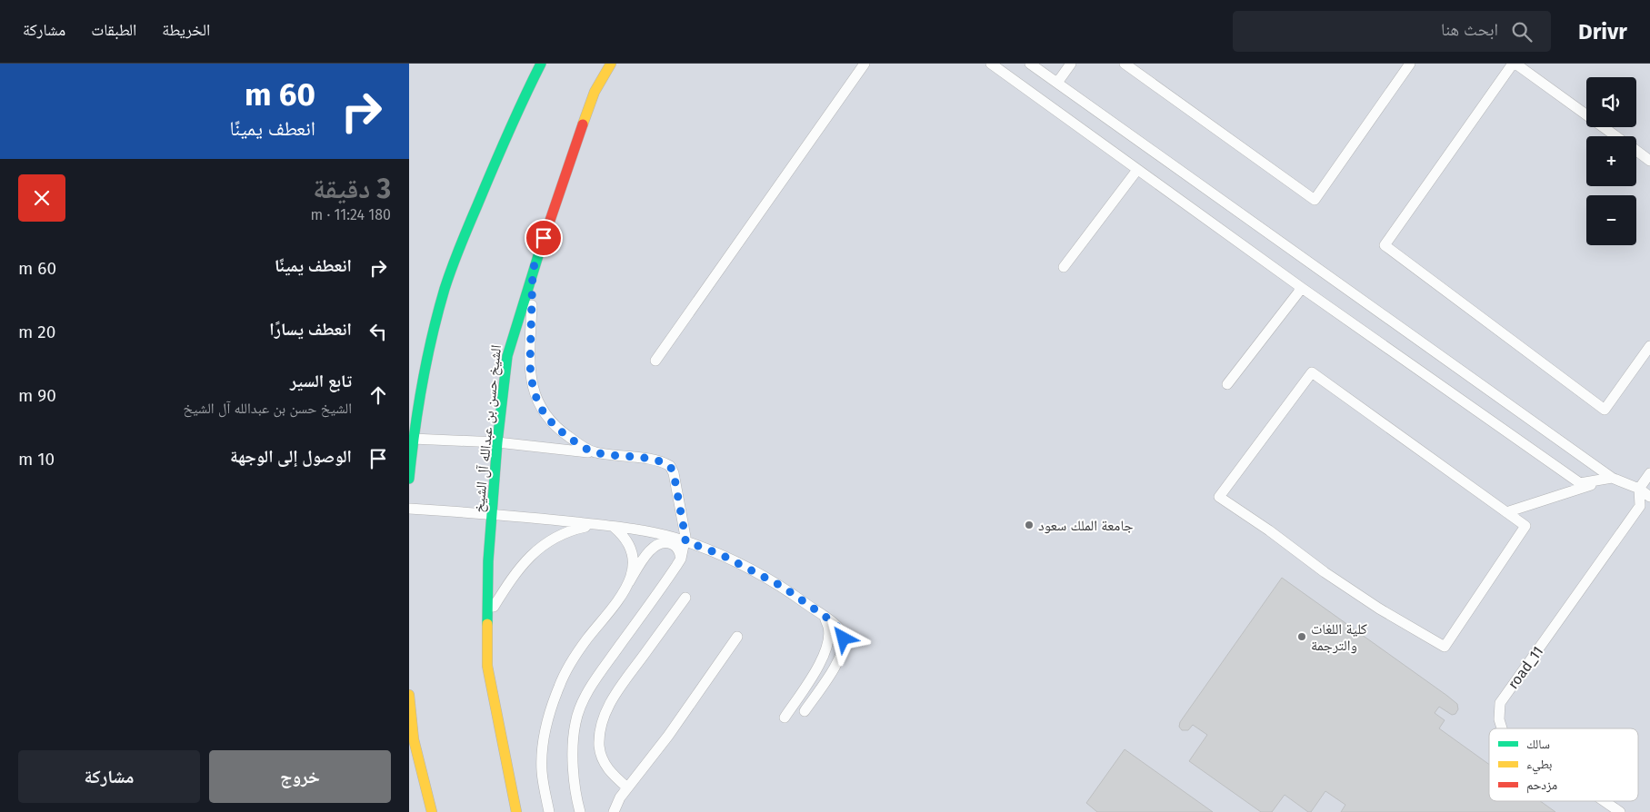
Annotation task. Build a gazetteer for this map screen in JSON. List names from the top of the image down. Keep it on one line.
{"streets":{"main road":["الشيخ حسن بن عبدالله آل الشيخ"],"lane":["road_11"]},"places":["جامعة الملك سعود","كلية اللغات والترجمة"],"legend":["سالك","بطيء","مزدحم"],"page":{"header":"Drivr","search":"ابحث هنا","nav":["الخريطة","الطبقات","مشاركة"],"turn":["60 m","انعطف يمينًا"],"map_buttons":["+","−"],"heading":["3 دقيقة","180 m · 11:24"],"list":[{"name":"انعطف يمينًا","value":"60 m"},{"name":"انعطف يسارًا","value":"20 m"},{"name":"تابع السير","note":"الشيخ حسن بن عبدالله آل الشيخ","value":"90 m"},{"name":"الوصول إلى الوجهة","value":"10 m"}],"buttons":["خروج","مشاركة"]}}
